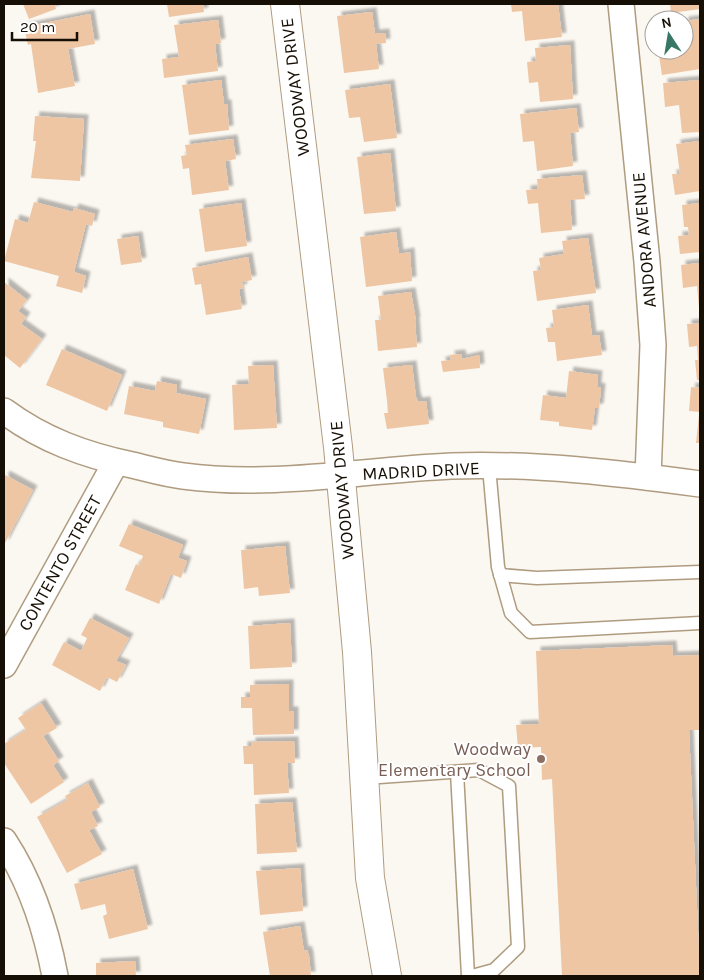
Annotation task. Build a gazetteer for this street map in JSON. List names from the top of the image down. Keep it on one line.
{"streets":{"street":["WOODWAY DRIVE","ANDORA AVENUE","MADRID DRIVE","CONTENTO STREET"]},"crossings":[["WOODWAY DRIVE","MADRID DRIVE"],["ANDORA AVENUE","MADRID DRIVE"],["MADRID DRIVE","CONTENTO STREET"]],"places":["Woodway Elementary School"],"scale_bar":"20 m","north":"top"}
